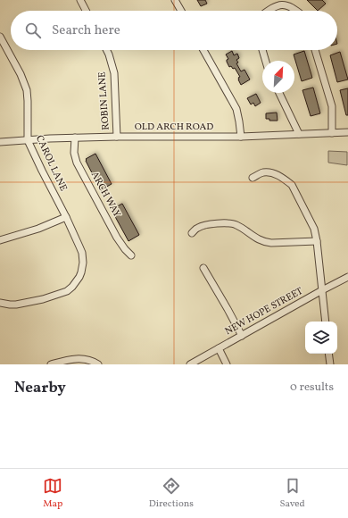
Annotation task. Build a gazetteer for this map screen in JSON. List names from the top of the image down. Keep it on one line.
{"streets":{"street":["ROBIN LANE","OLD ARCH ROAD","CAROL LANE","ARCH WAY","NEW HOPE STREET"]},"crossings":[["ROBIN LANE","OLD ARCH ROAD"],["OLD ARCH ROAD","CAROL LANE"],["OLD ARCH ROAD","ARCH WAY"]],"north":"top right","page":{"search":"Search here","heading":["Nearby","0 results"],"nav":["Map","Directions","Saved"]}}
